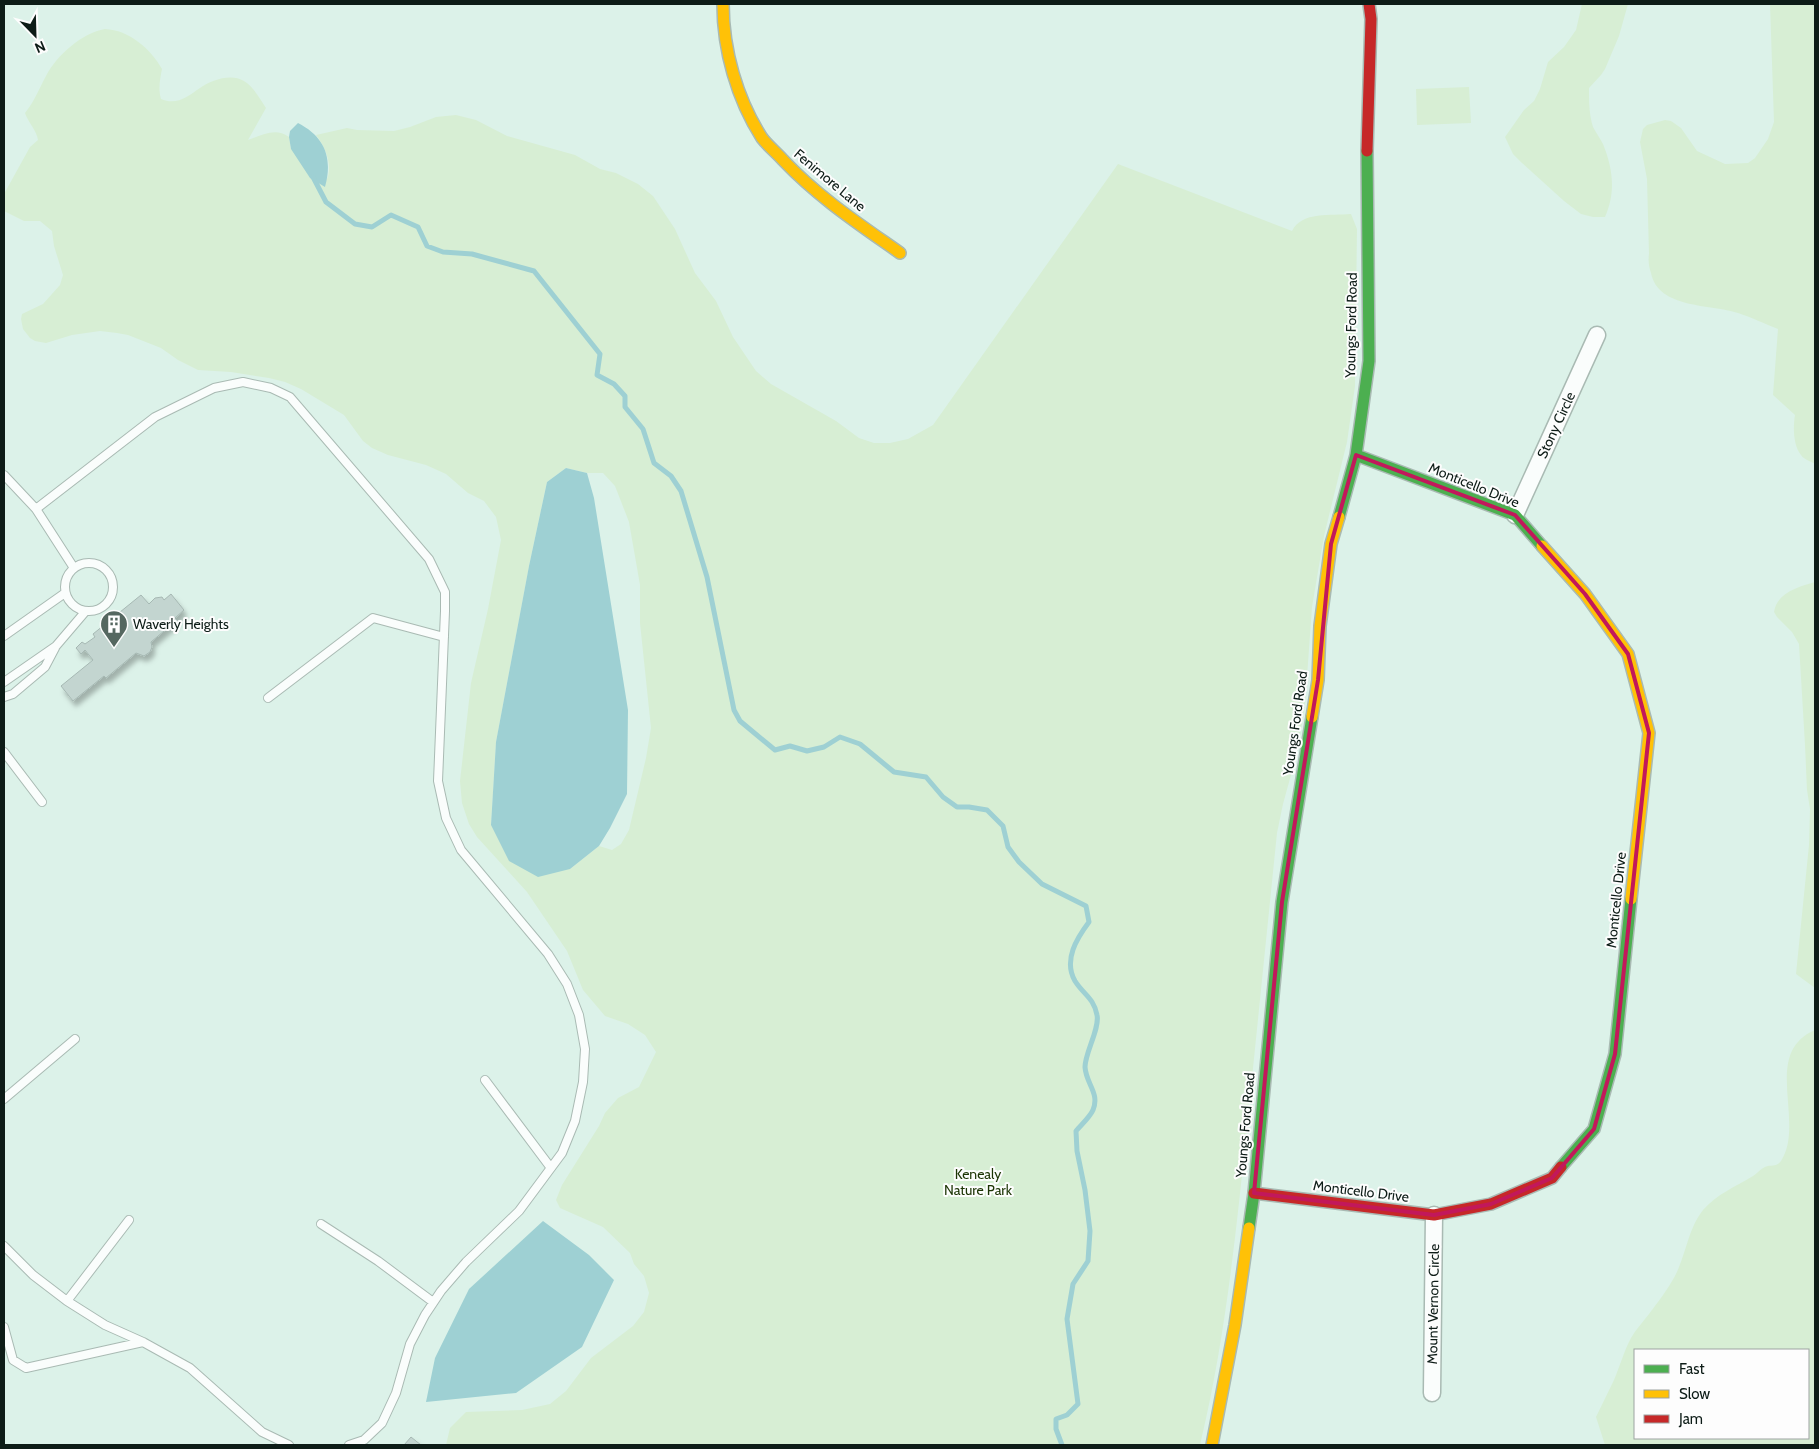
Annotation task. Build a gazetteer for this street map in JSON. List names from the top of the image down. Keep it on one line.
{"streets":{"street":["Fenimore Lane","Youngs Ford Road","Stony Circle","Monticello Drive","Mount Vernon Circle"]},"crossings":[["Youngs Ford Road","Monticello Drive"],["Stony Circle","Monticello Drive"],["Monticello Drive","Mount Vernon Circle"]],"parks":["Kenealy Nature Park"],"places":{"building":["Waverly Heights"]},"legend":["Fast","Slow","Jam"],"north":"bottom right"}
